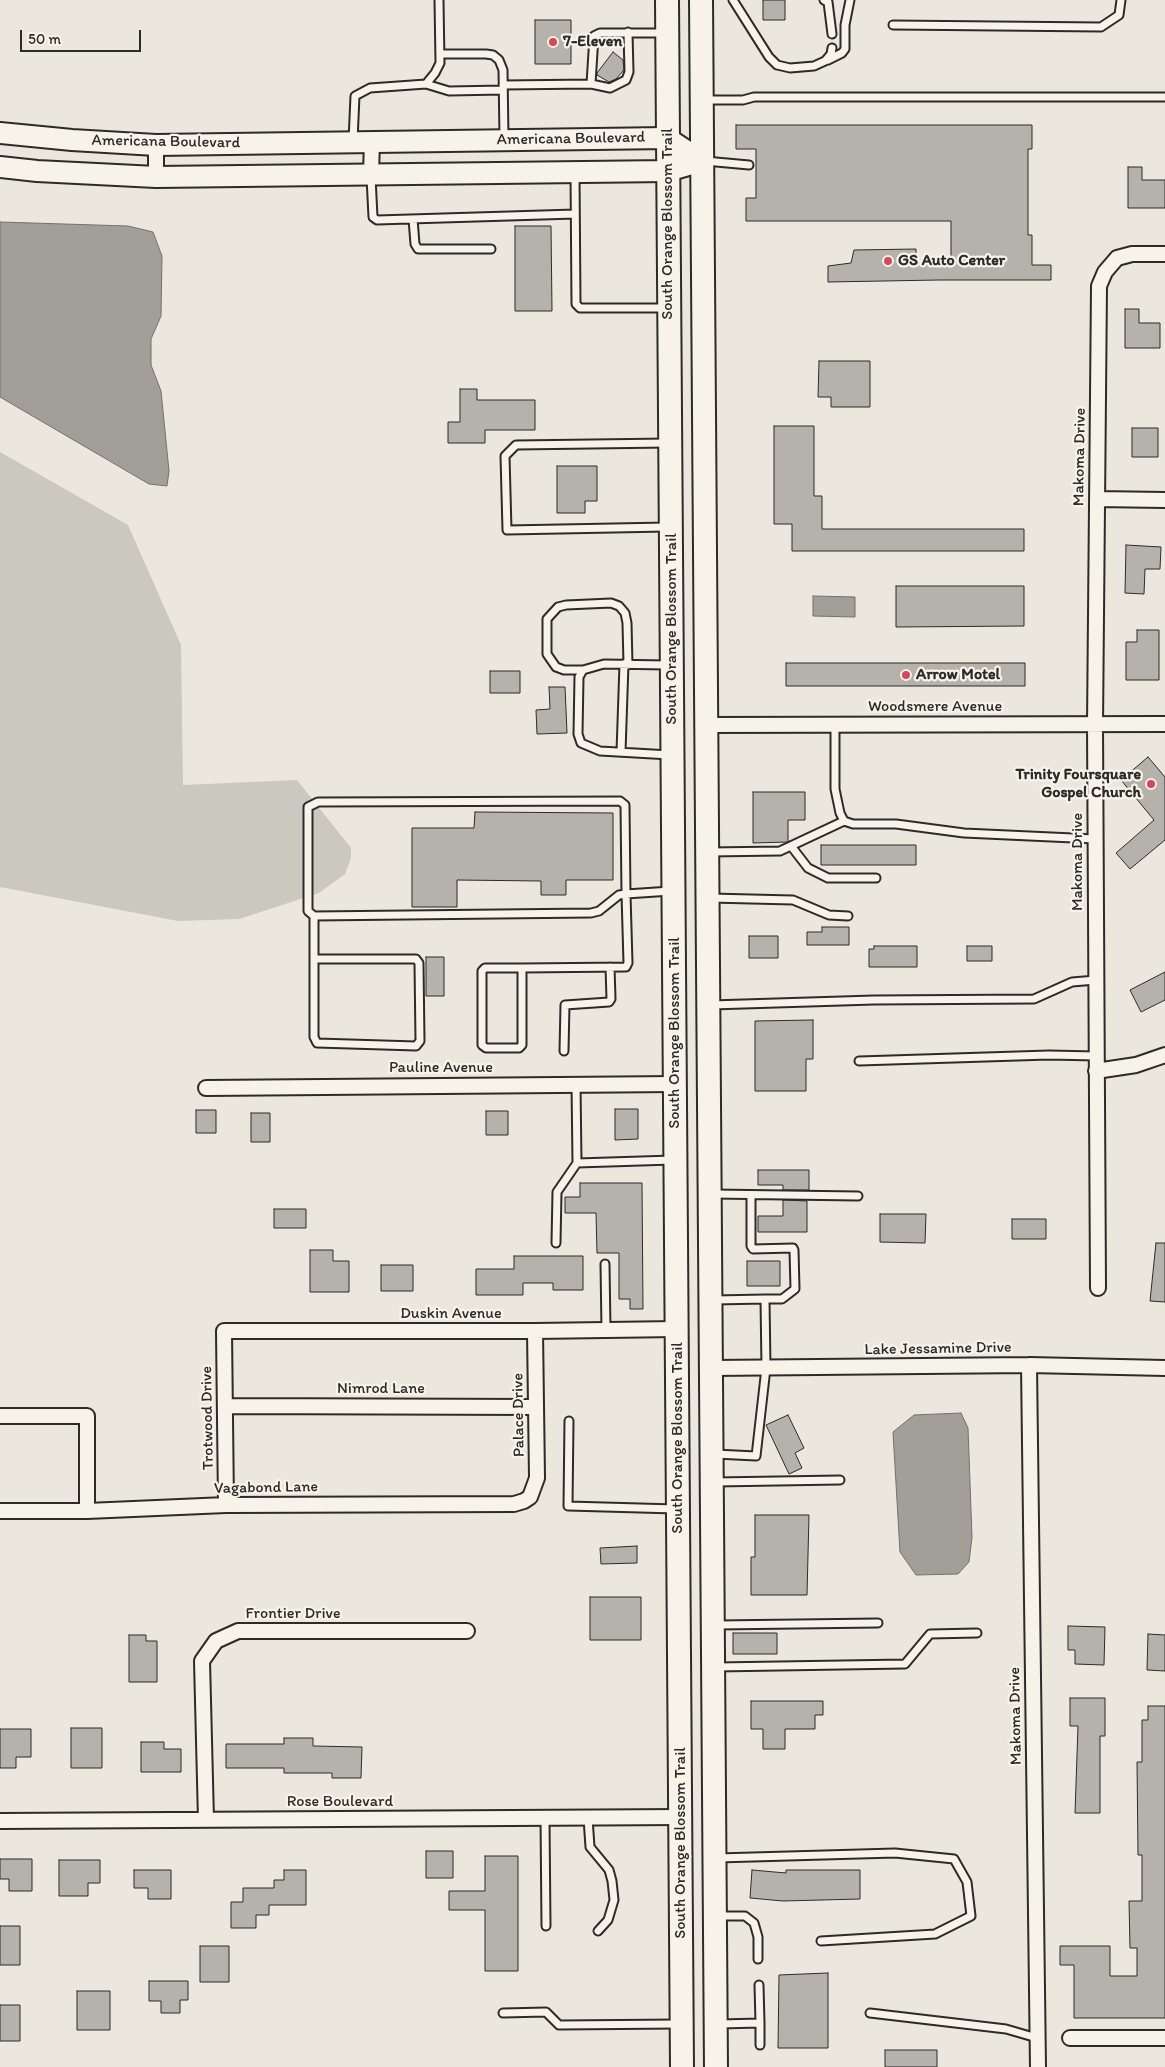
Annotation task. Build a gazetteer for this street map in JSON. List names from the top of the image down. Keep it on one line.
{"streets":{"main road":["Americana Boulevard","South Orange Blossom Trail"],"street":["Makoma Drive","Woodsmere Avenue","Pauline Avenue","Duskin Avenue","Lake Jessamine Drive","Nimrod Lane","Palace Drive","Trotwood Drive","Vagabond Lane","Frontier Drive","Rose Boulevard"]},"crossings":[["Americana Boulevard","South Orange Blossom Trail"],["South Orange Blossom Trail","Woodsmere Avenue"],["South Orange Blossom Trail","Pauline Avenue"],["South Orange Blossom Trail","Duskin Avenue"],["South Orange Blossom Trail","Lake Jessamine Drive"],["South Orange Blossom Trail","Rose Boulevard"],["Makoma Drive","Woodsmere Avenue"],["Makoma Drive","Lake Jessamine Drive"],["Duskin Avenue","Palace Drive"],["Duskin Avenue","Trotwood Drive"],["Nimrod Lane","Palace Drive"],["Nimrod Lane","Trotwood Drive"],["Palace Drive","Vagabond Lane"],["Trotwood Drive","Vagabond Lane"],["Frontier Drive","Rose Boulevard"]],"places":["7-Eleven","GS Auto Center","Arrow Motel","Trinity Foursquare Gospel Church"],"scale_bar":"50 m"}
